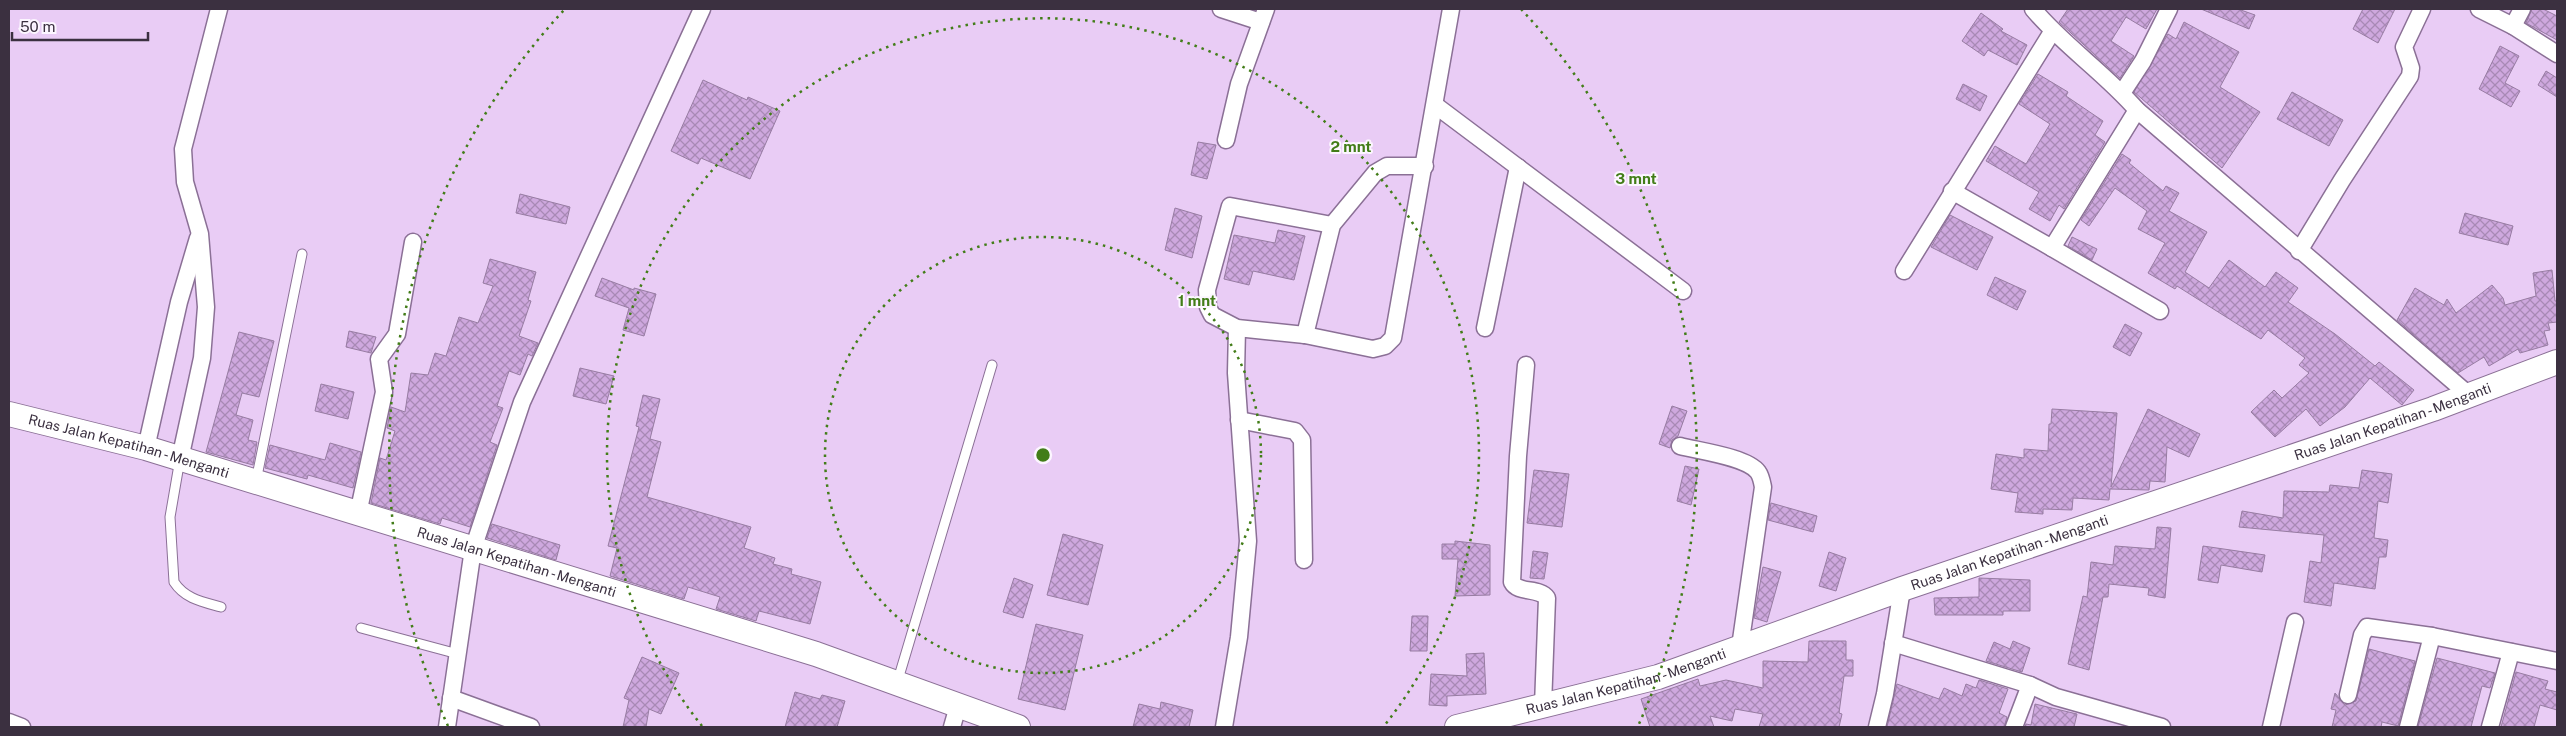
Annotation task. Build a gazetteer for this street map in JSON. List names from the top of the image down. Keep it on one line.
{"streets":{"main road":["Ruas Jalan Kepatihan - Menganti"]},"scale_bar":"50 m","rings":["2 mnt","3 mnt","1 mnt"]}
